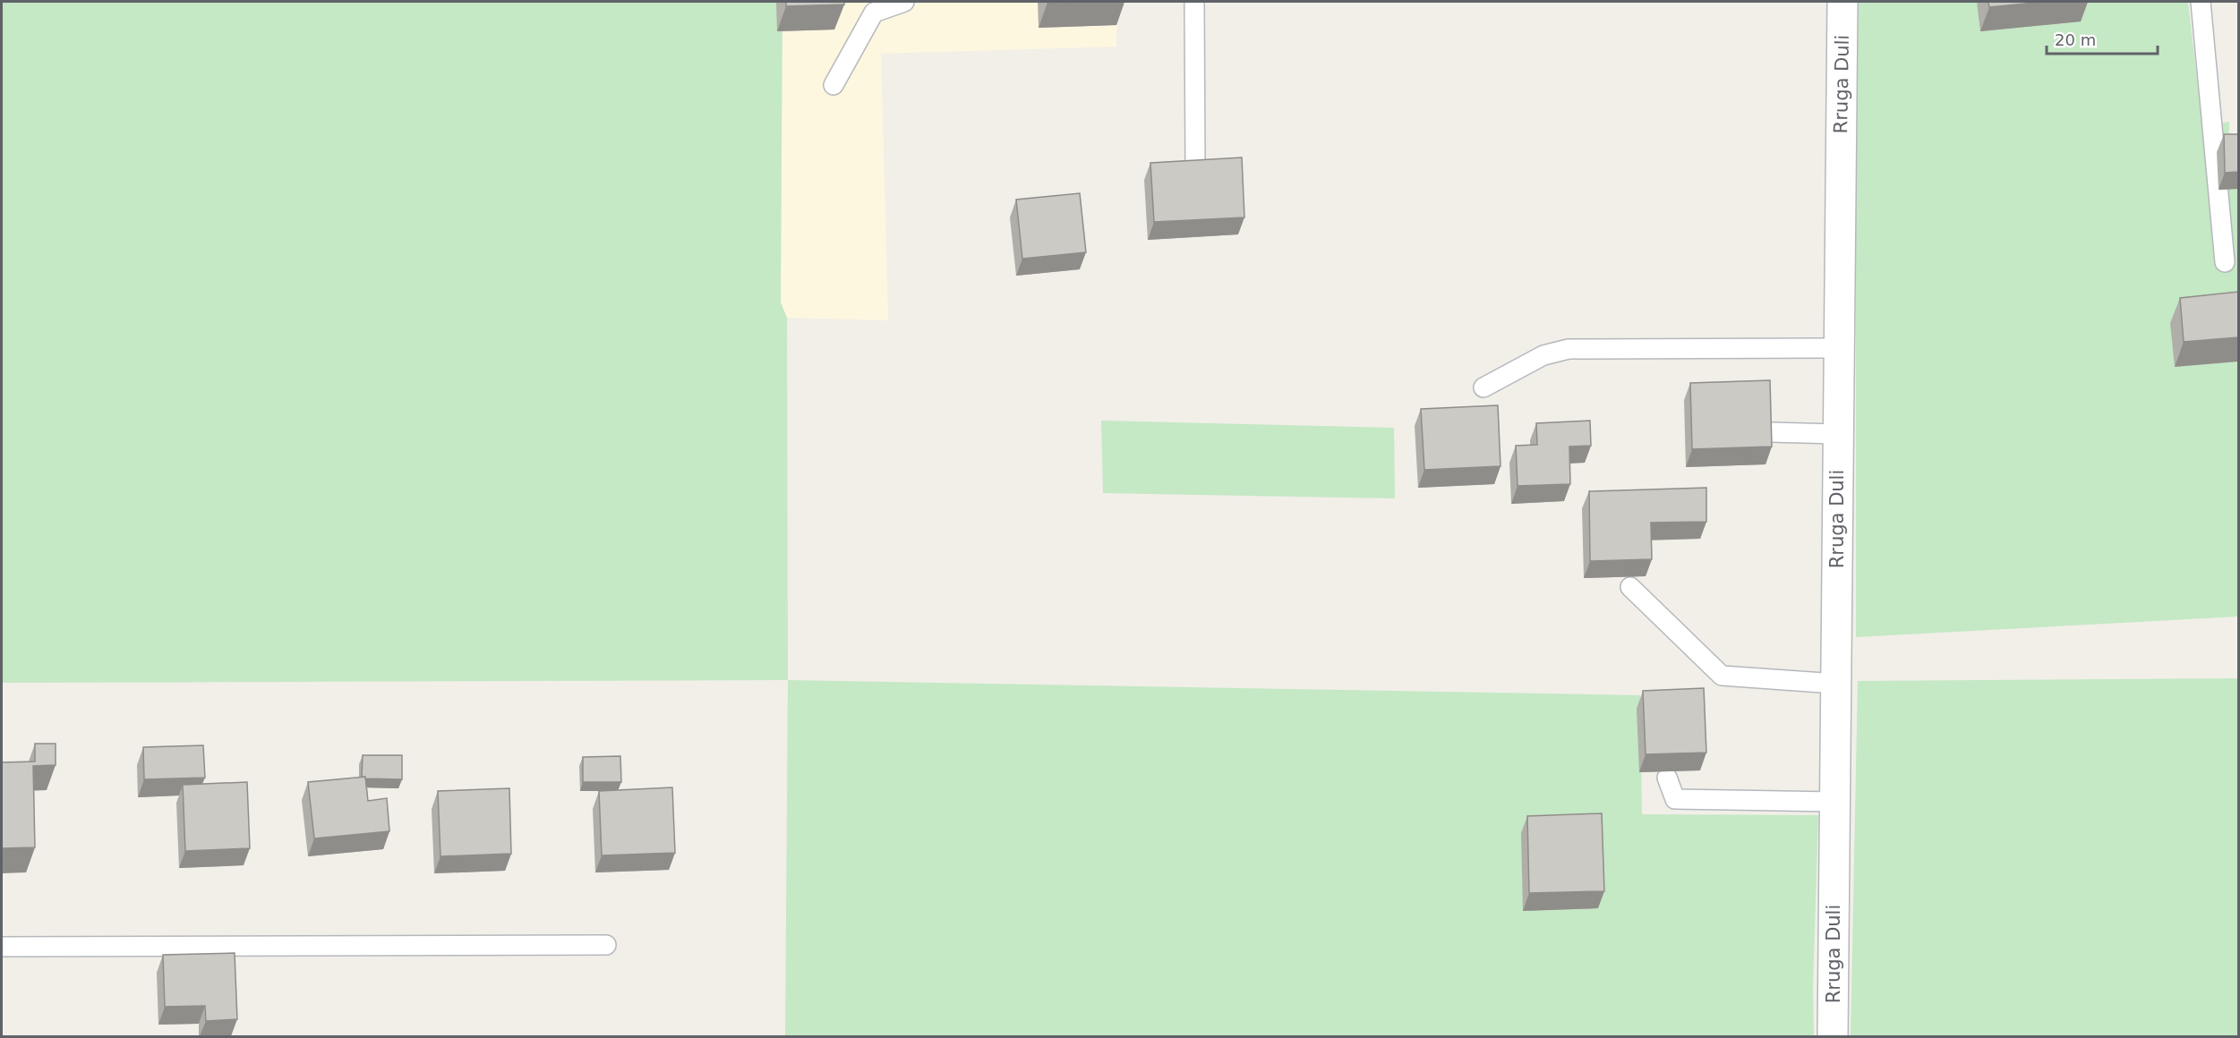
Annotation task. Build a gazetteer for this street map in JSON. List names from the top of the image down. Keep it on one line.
{"streets":{"street":["Rruga Duli"]},"scale_bar":"20 m"}
